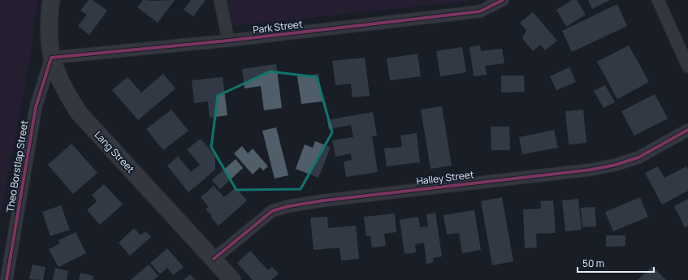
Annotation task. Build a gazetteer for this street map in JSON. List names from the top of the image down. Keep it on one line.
{"streets":{"street":["Park Street","Lang Street","Theo Borstlap Street","Halley Street"]},"crossings":[["Park Street","Lang Street"],["Park Street","Theo Borstlap Street"],["Lang Street","Theo Borstlap Street"],["Lang Street","Halley Street"]],"scale_bar":"50 m"}
